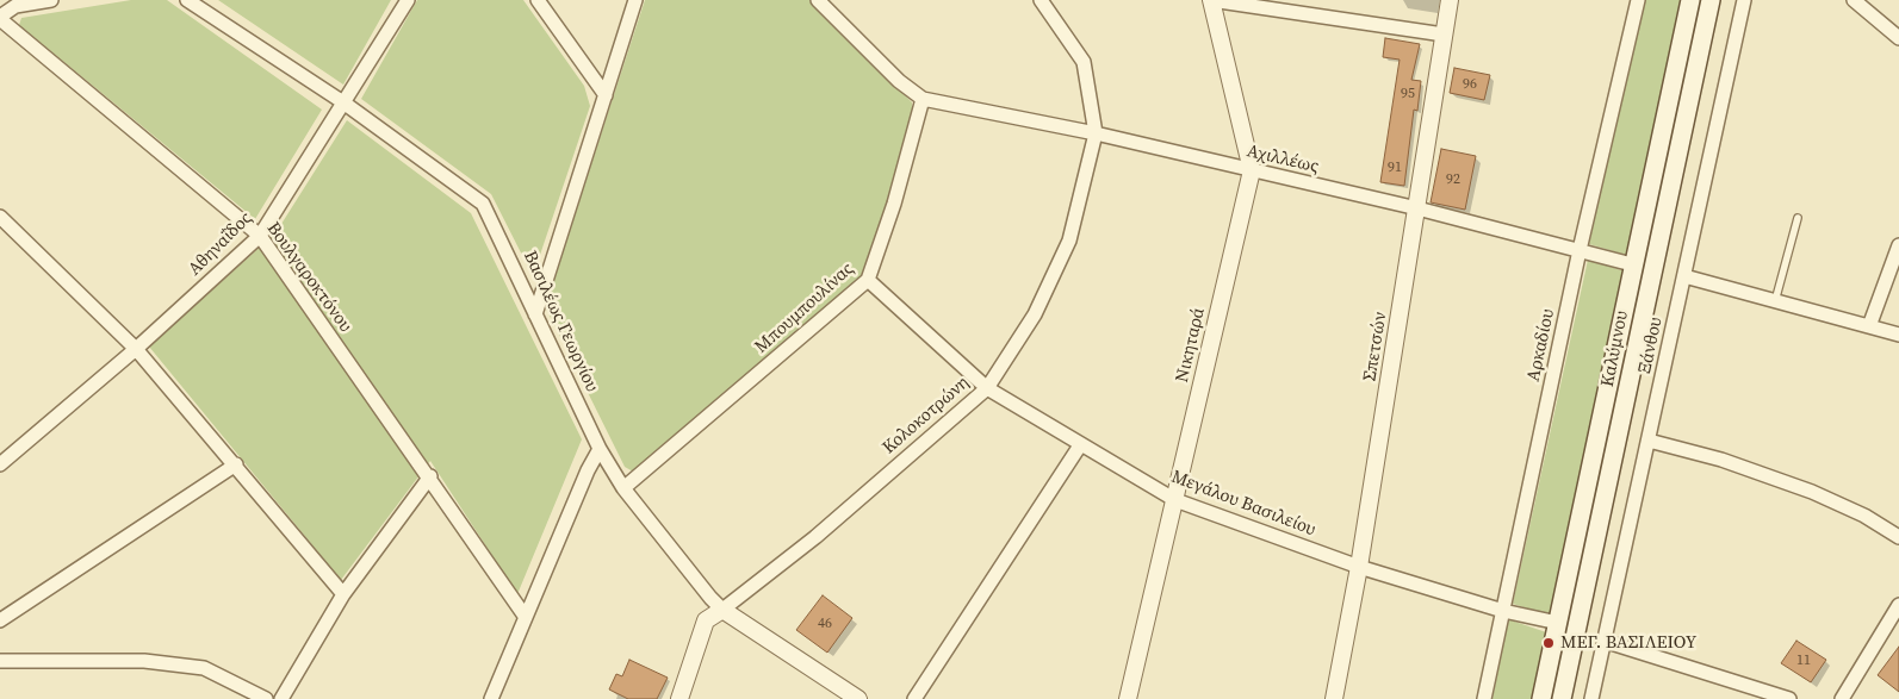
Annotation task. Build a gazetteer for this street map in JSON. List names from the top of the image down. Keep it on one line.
{"streets":{"main road":["Καλύμνου"],"street":["Αχιλλέως","Αθηναΐδος","Βουλγαροκτόνου","Μπουμπουλίνας","Βασιλέως Γεωργίου","Νικηταρά","Αρκαδίου","Ξάνθου","Σπετσών","Κολοκοτρώνη","Μεγάλου Βασιλείου"]},"crossings":[["Αχιλλέως","Μπουμπουλίνας"],["Αχιλλέως","Νικηταρά"],["Αχιλλέως","Αρκαδίου"],["Αχιλλέως","Σπετσών"],["Αχιλλέως","Καλύμνου"],["Αχιλλέως","Κολοκοτρώνη"],["Αθηναΐδος","Βουλγαροκτόνου"],["Αθηναΐδος","Βασιλέως Γεωργίου"],["Μπουμπουλίνας","Βασιλέως Γεωργίου"],["Μπουμπουλίνας","Μεγάλου Βασιλείου"],["Βασιλέως Γεωργίου","Κολοκοτρώνη"],["Νικηταρά","Μεγάλου Βασιλείου"],["Αρκαδίου","Μεγάλου Βασιλείου"],["Σπετσών","Μεγάλου Βασιλείου"],["Καλύμνου","Μεγάλου Βασιλείου"],["Κολοκοτρώνη","Μεγάλου Βασιλείου"]],"places":["ΜΕΓ. ΒΑΣΙΛΕΙΟΥ"],"house_numbers":["96","95","91","92","46","11"]}
